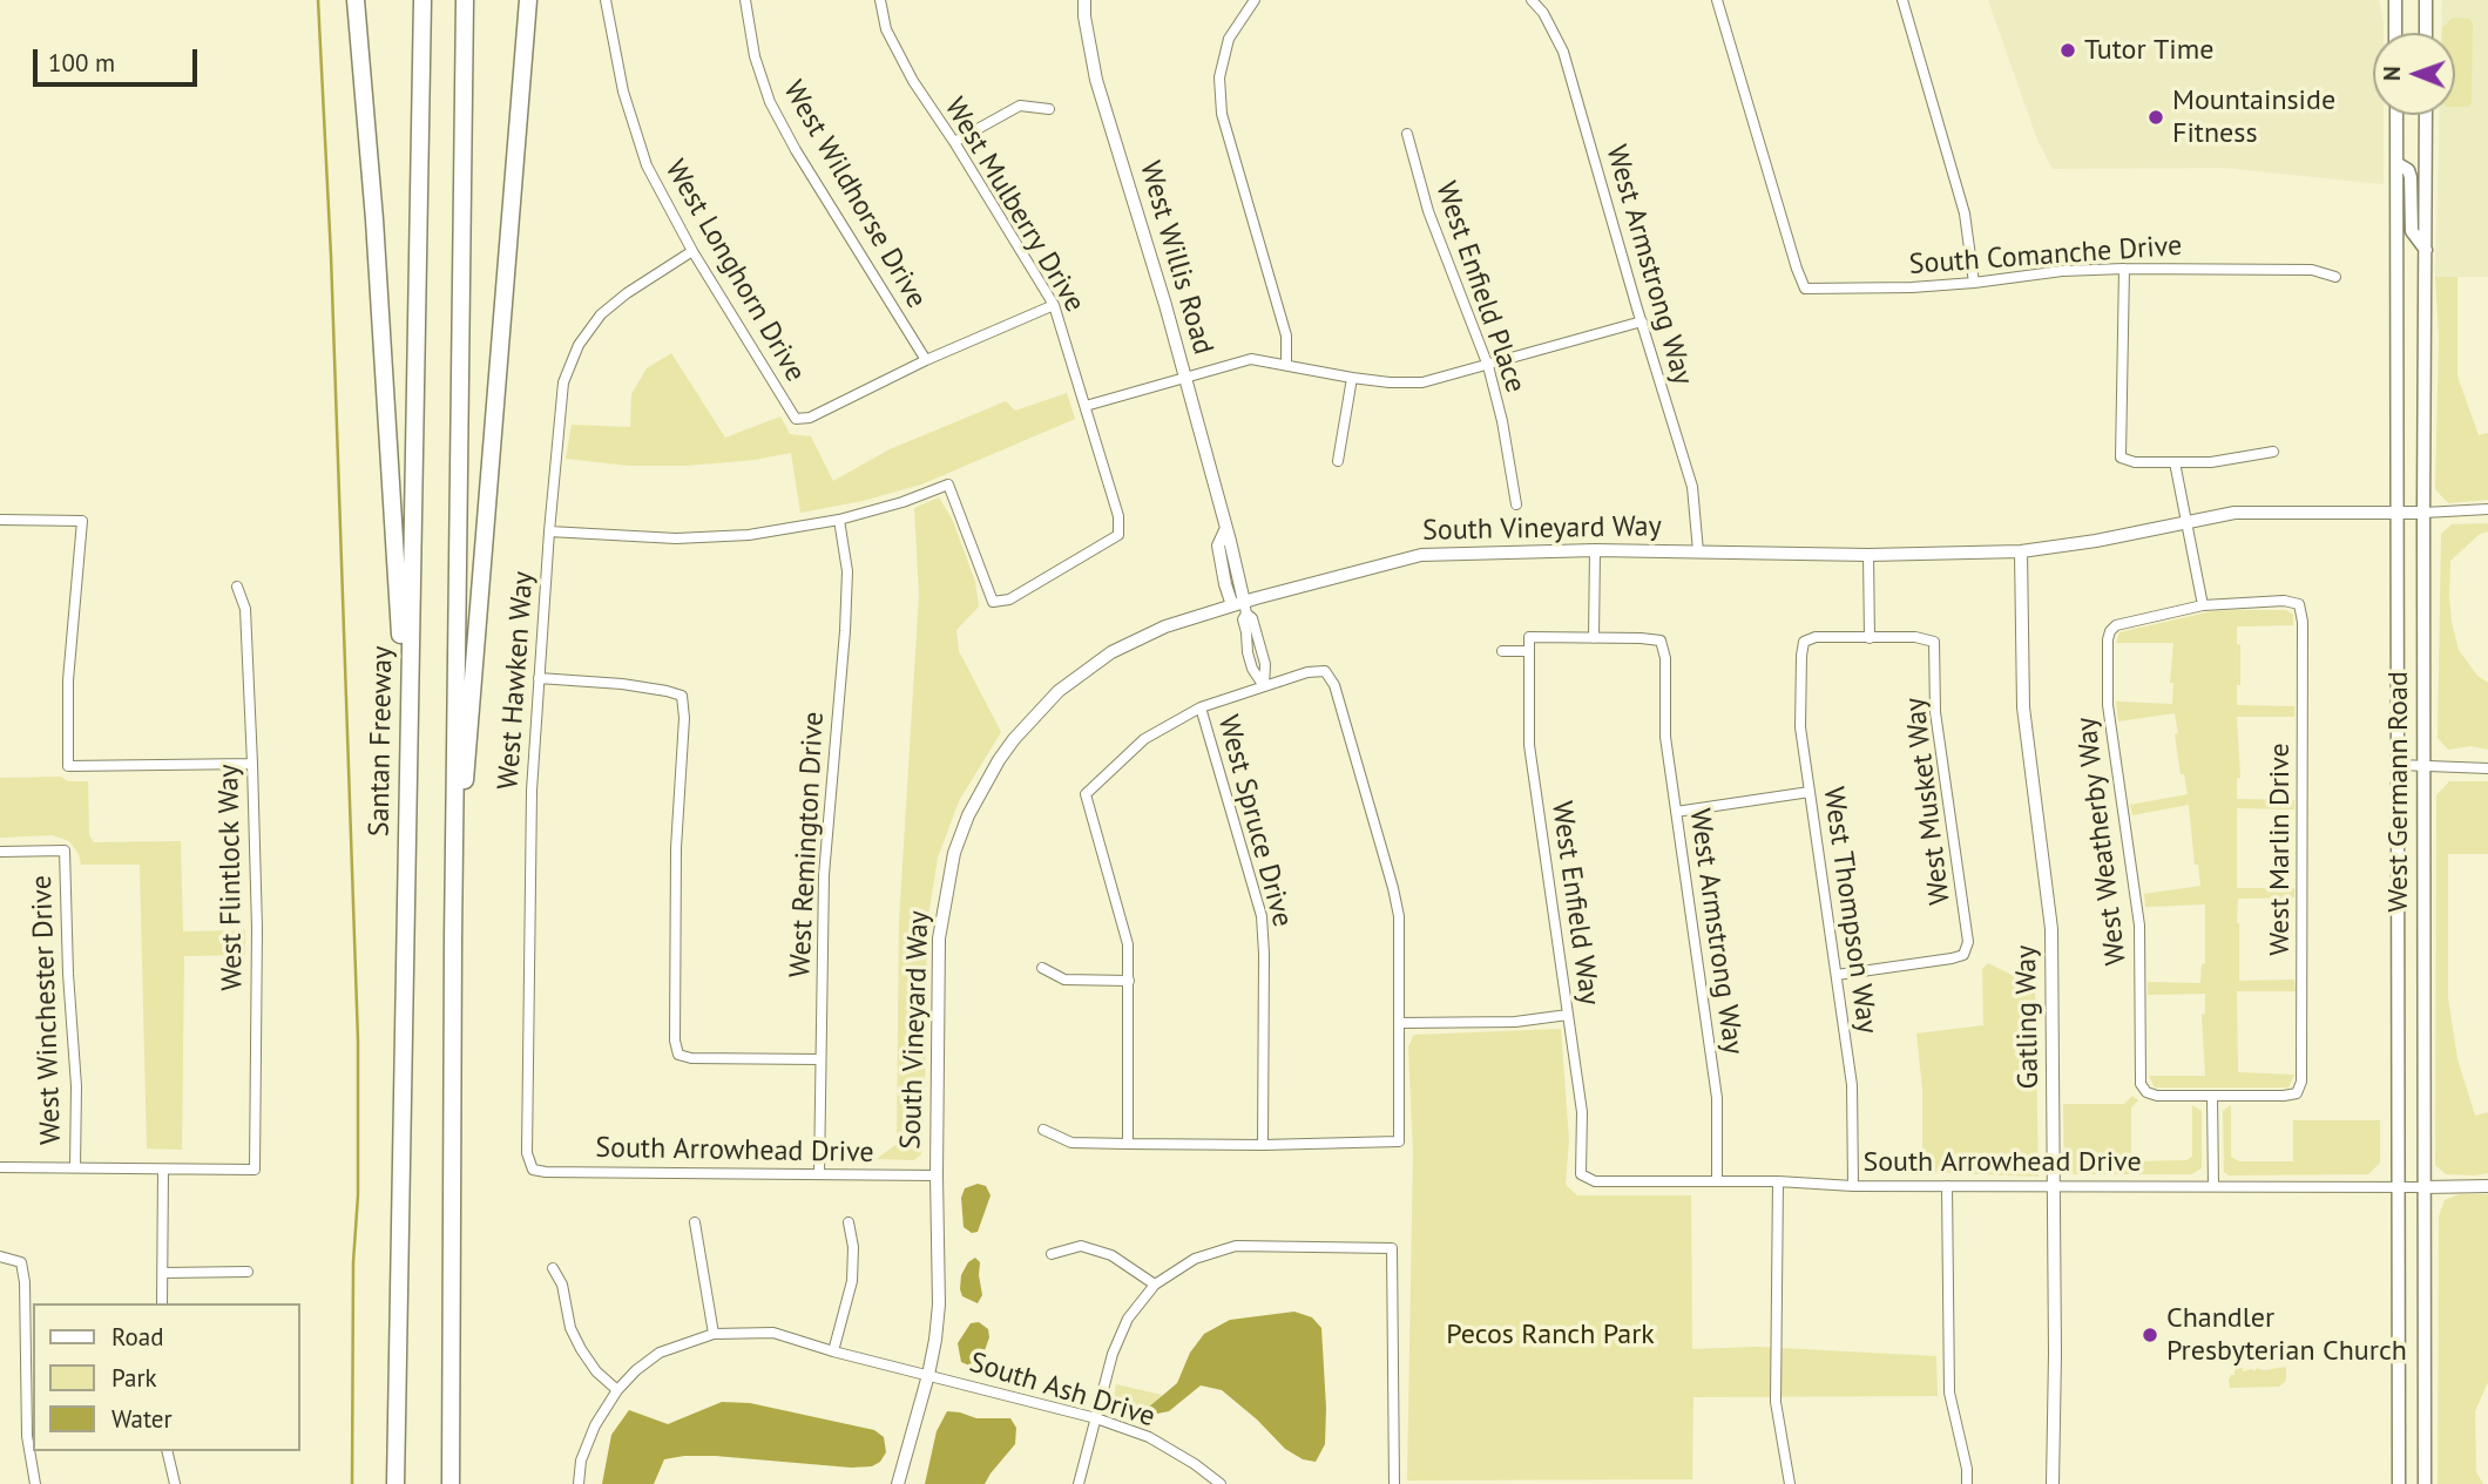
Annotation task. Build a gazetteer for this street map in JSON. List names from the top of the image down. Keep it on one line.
{"streets":{"highway":["Santan Freeway"],"main road":["West Germann Road"],"street":["West Wildhorse Drive","West Mulberry Drive","South Comanche Drive","West Willis Road","West Armstrong Way","West Longhorn Drive","West Enfield Place","South Vineyard Way","West Hawken Way","West Musket Way","West Spruce Drive","West Weatherby Way","West Remington Drive","West Marlin Drive","West Flintlock Way","West Enfield Way","West Thompson Way","West Winchester Drive","Gatling Way","South Arrowhead Drive","South Ash Drive"]},"crossings":[["West Wildhorse Drive","West Longhorn Drive"],["West Mulberry Drive","West Remington Drive"],["West Willis Road","South Vineyard Way"],["West Armstrong Way","South Vineyard Way"],["West Armstrong Way","West Enfield Way"],["West Armstrong Way","South Arrowhead Drive"],["West Longhorn Drive","West Hawken Way"],["South Vineyard Way","West Germann Road"],["South Vineyard Way","Gatling Way"],["South Vineyard Way","South Arrowhead Drive"],["West Hawken Way","South Arrowhead Drive"],["West Germann Road","South Arrowhead Drive"],["West Musket Way","West Thompson Way"],["West Weatherby Way","West Marlin Drive"],["West Remington Drive","South Arrowhead Drive"],["West Enfield Way","South Arrowhead Drive"],["West Thompson Way","South Arrowhead Drive"],["Gatling Way","South Arrowhead Drive"]],"parks":["Pecos Ranch Park"],"places":["Tutor Time","Mountainside Fitness","Chandler Presbyterian Church"],"legend":["Road","Park","Water"],"scale_bar":"100 m","north":"left"}
